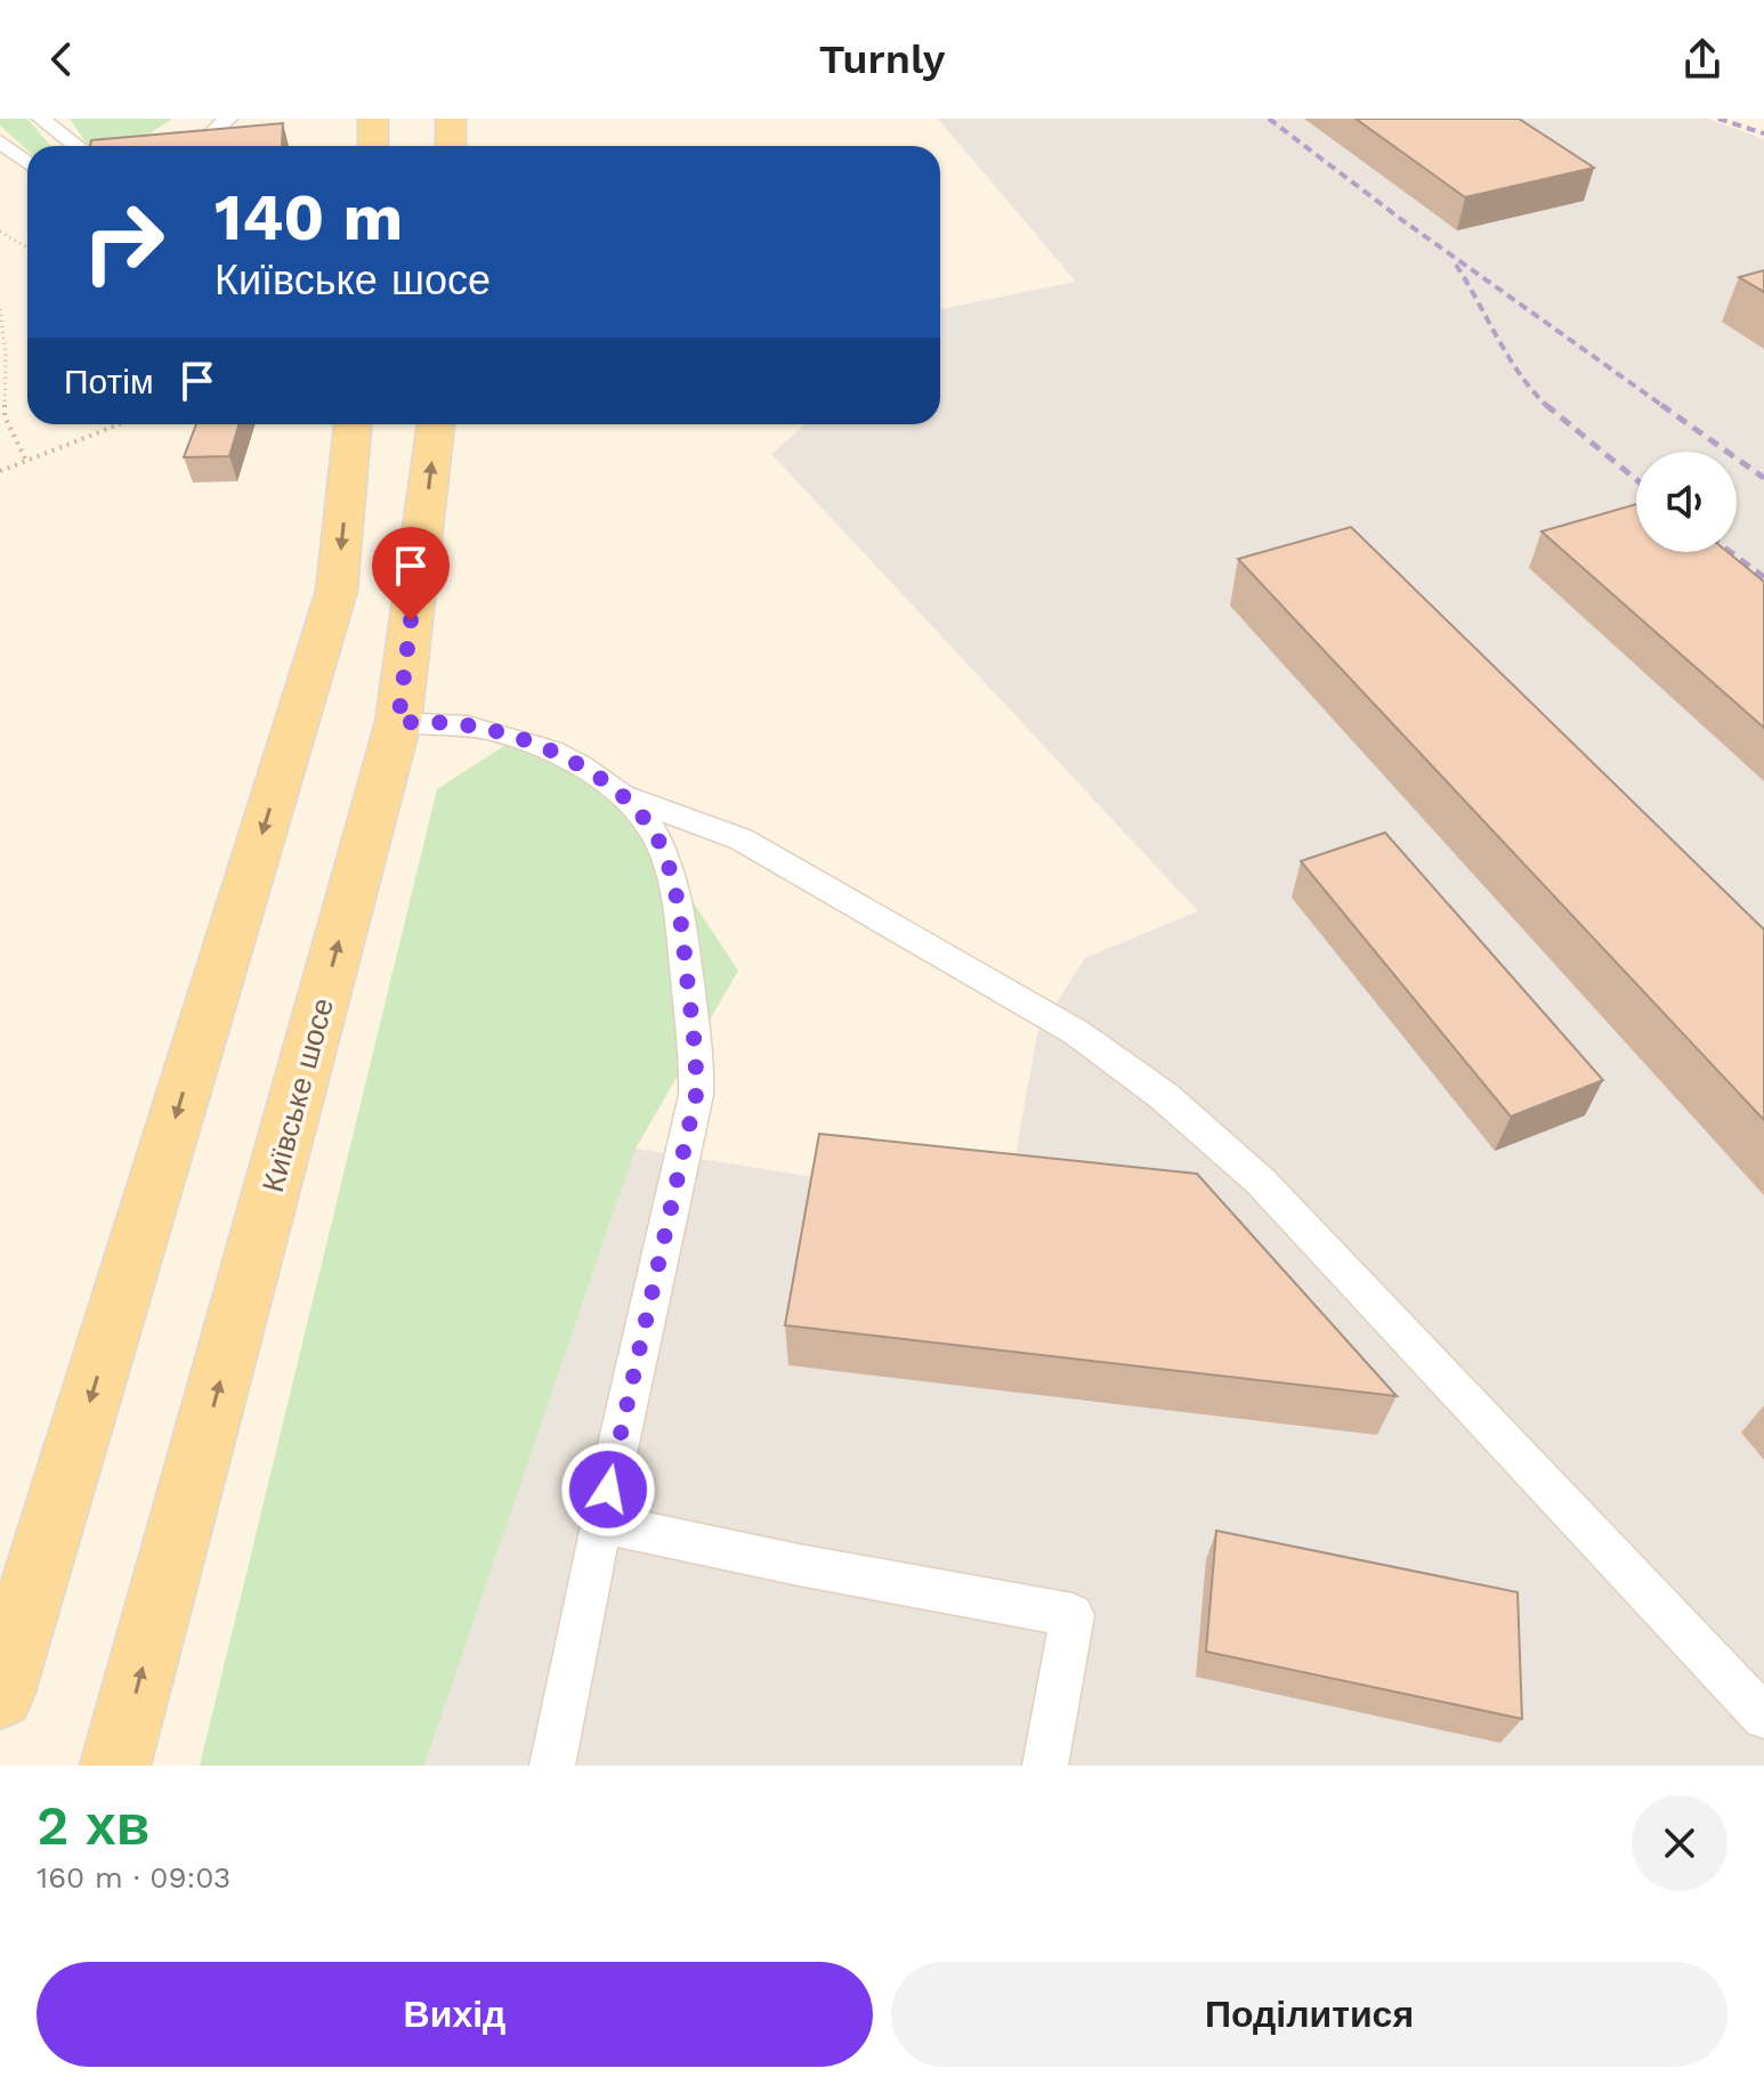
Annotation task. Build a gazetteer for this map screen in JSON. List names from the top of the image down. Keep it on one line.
{"streets":{"main road":["Київське шосе"]},"page":{"header":"Turnly","turn":["140 m","Київське шосе"],"then":"Потім","heading":["2 хв","160 m · 09:03"],"buttons":["Вихід","Поділитися"]}}
